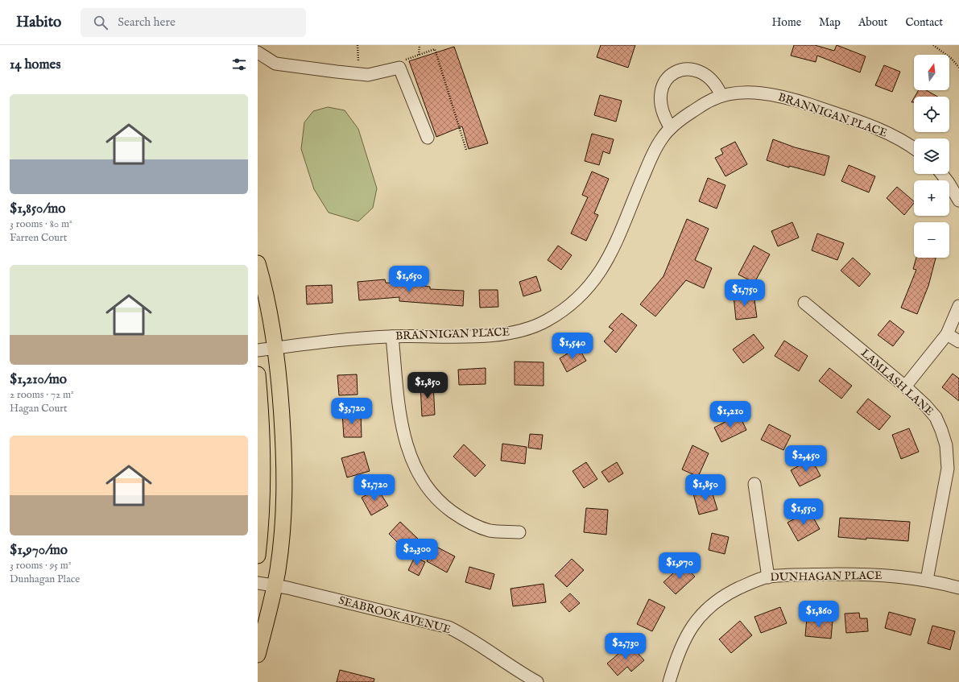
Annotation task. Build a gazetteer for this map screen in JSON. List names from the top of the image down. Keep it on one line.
{"streets":{"street":["BRANNIGAN PLACE","LAMLASH LANE","DUNHAGAN PLACE","SEABROOK AVENUE"]},"crossings":[["LAMLASH LANE","DUNHAGAN PLACE"]],"north":"top","page":{"header":"Habito","search":"Search here","nav":["Home","Map","About","Contact"],"heading":"14 homes","map_buttons":["+","−"],"list":[{"name":"$1,850/mo","note":"3 rooms · 80 m² · Farren Court"},{"name":"$1,210/mo","note":"2 rooms · 72 m² · Hagan Court"},{"name":"$1,970/mo","note":"3 rooms · 95 m² · Dunhagan Place"}],"price":["$1,650","$1,750","$1,540","$1,850","$3,720","$1,210","$2,450","$1,720","$1,850","$1,550","$2,300","$1,970","$1,860","$2,730"]}}
